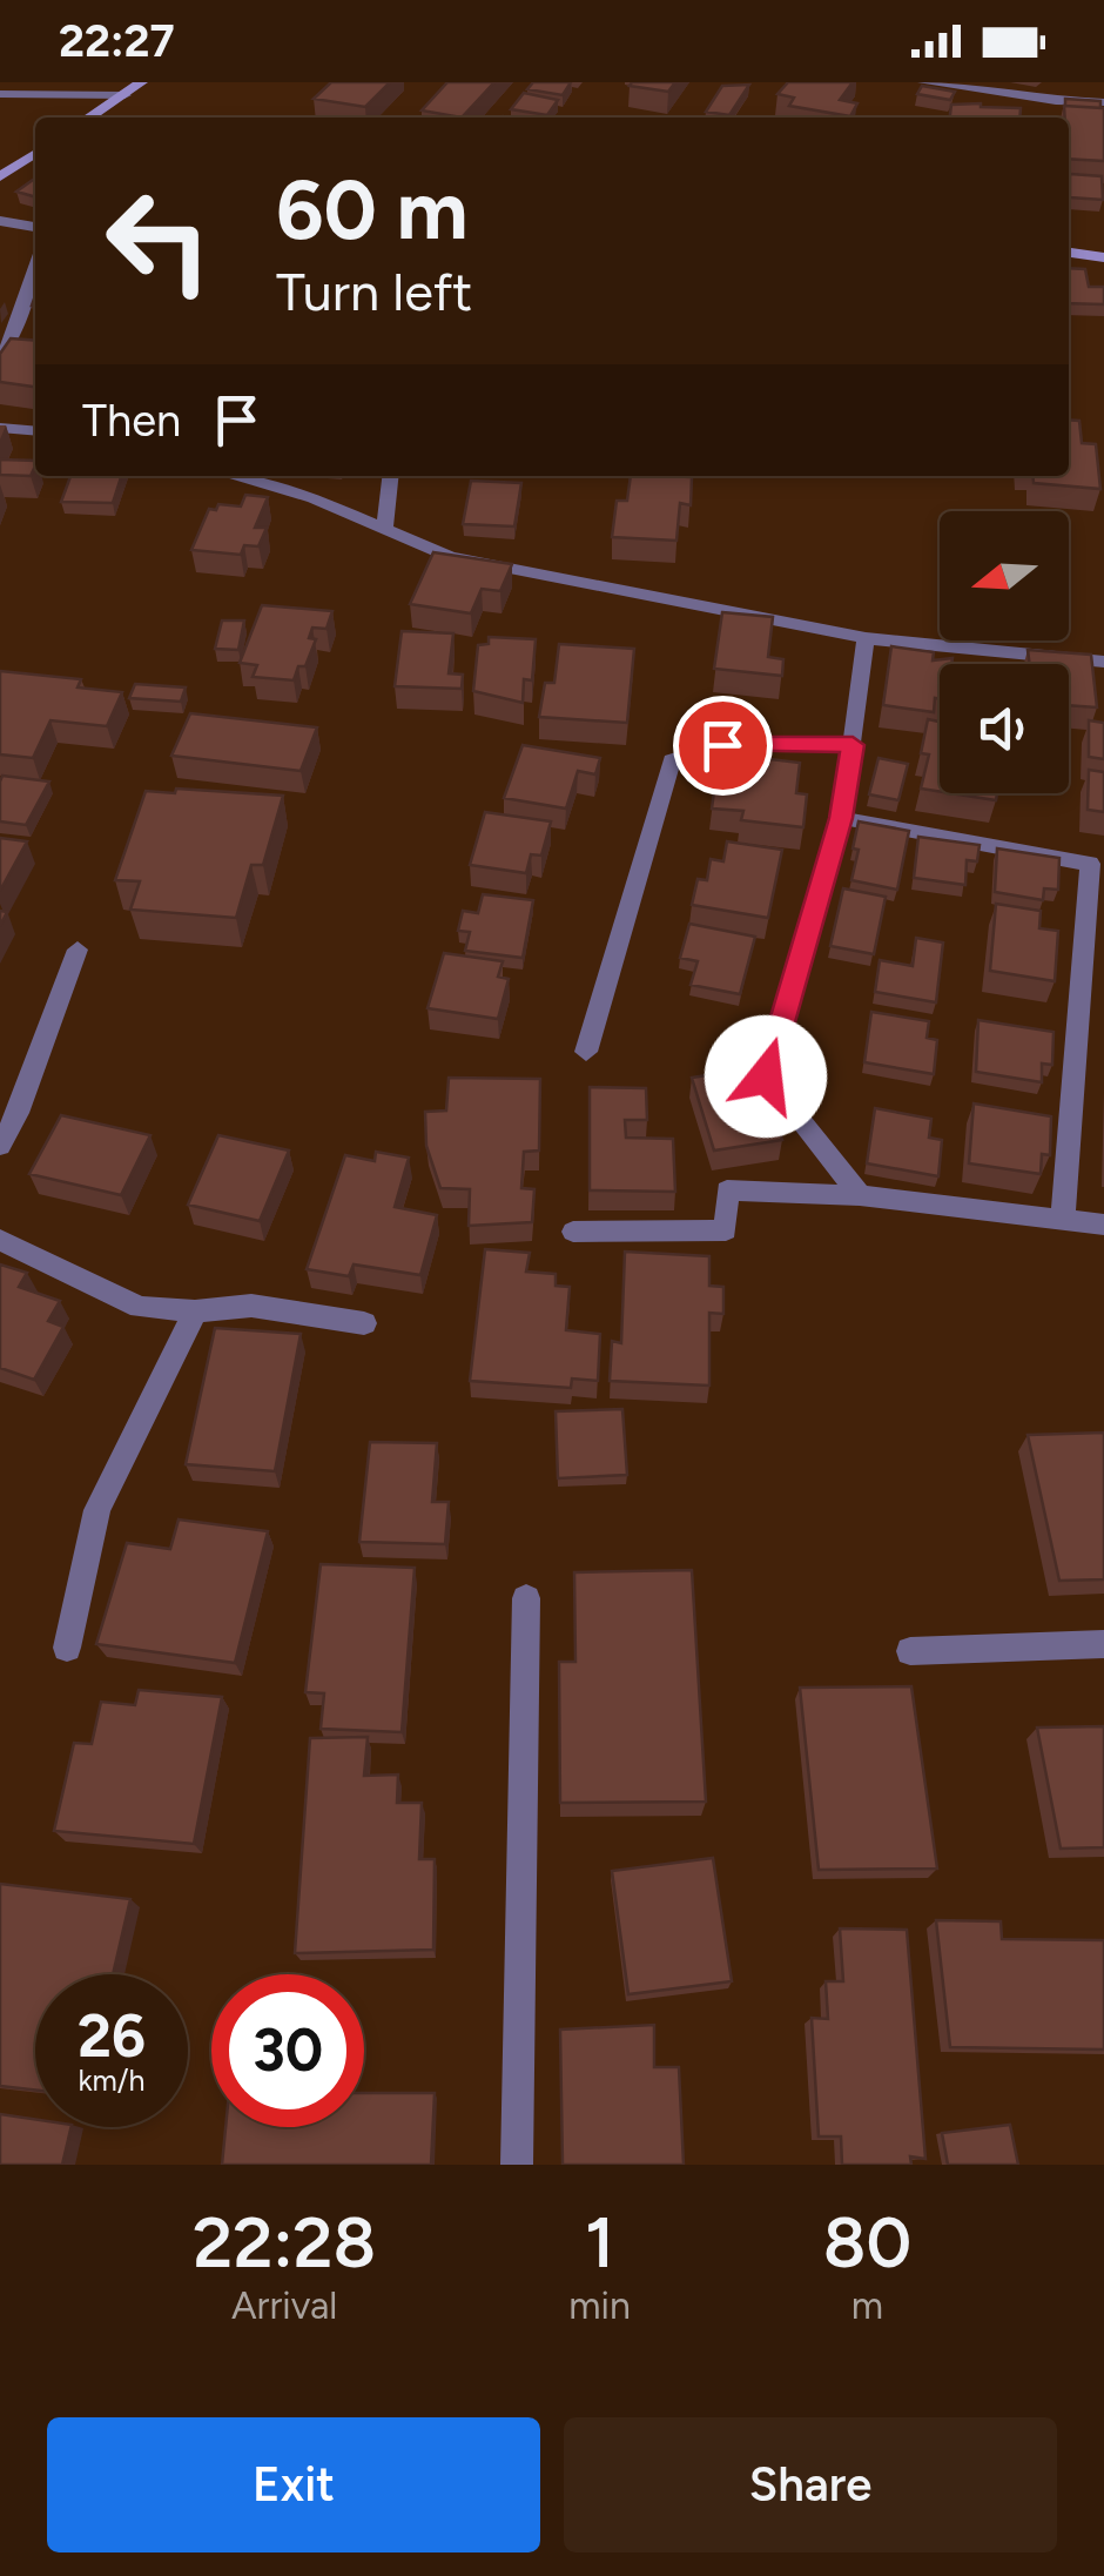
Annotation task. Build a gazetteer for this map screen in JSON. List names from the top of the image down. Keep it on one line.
{"north":"left","page":{"status":"22:27","turn":["60 m","Turn left"],"then":"Then","speed":"26 km/h","limit":"30","eta":["22:28","Arrival","1","min","80","m"],"buttons":["Exit","Share"]}}
